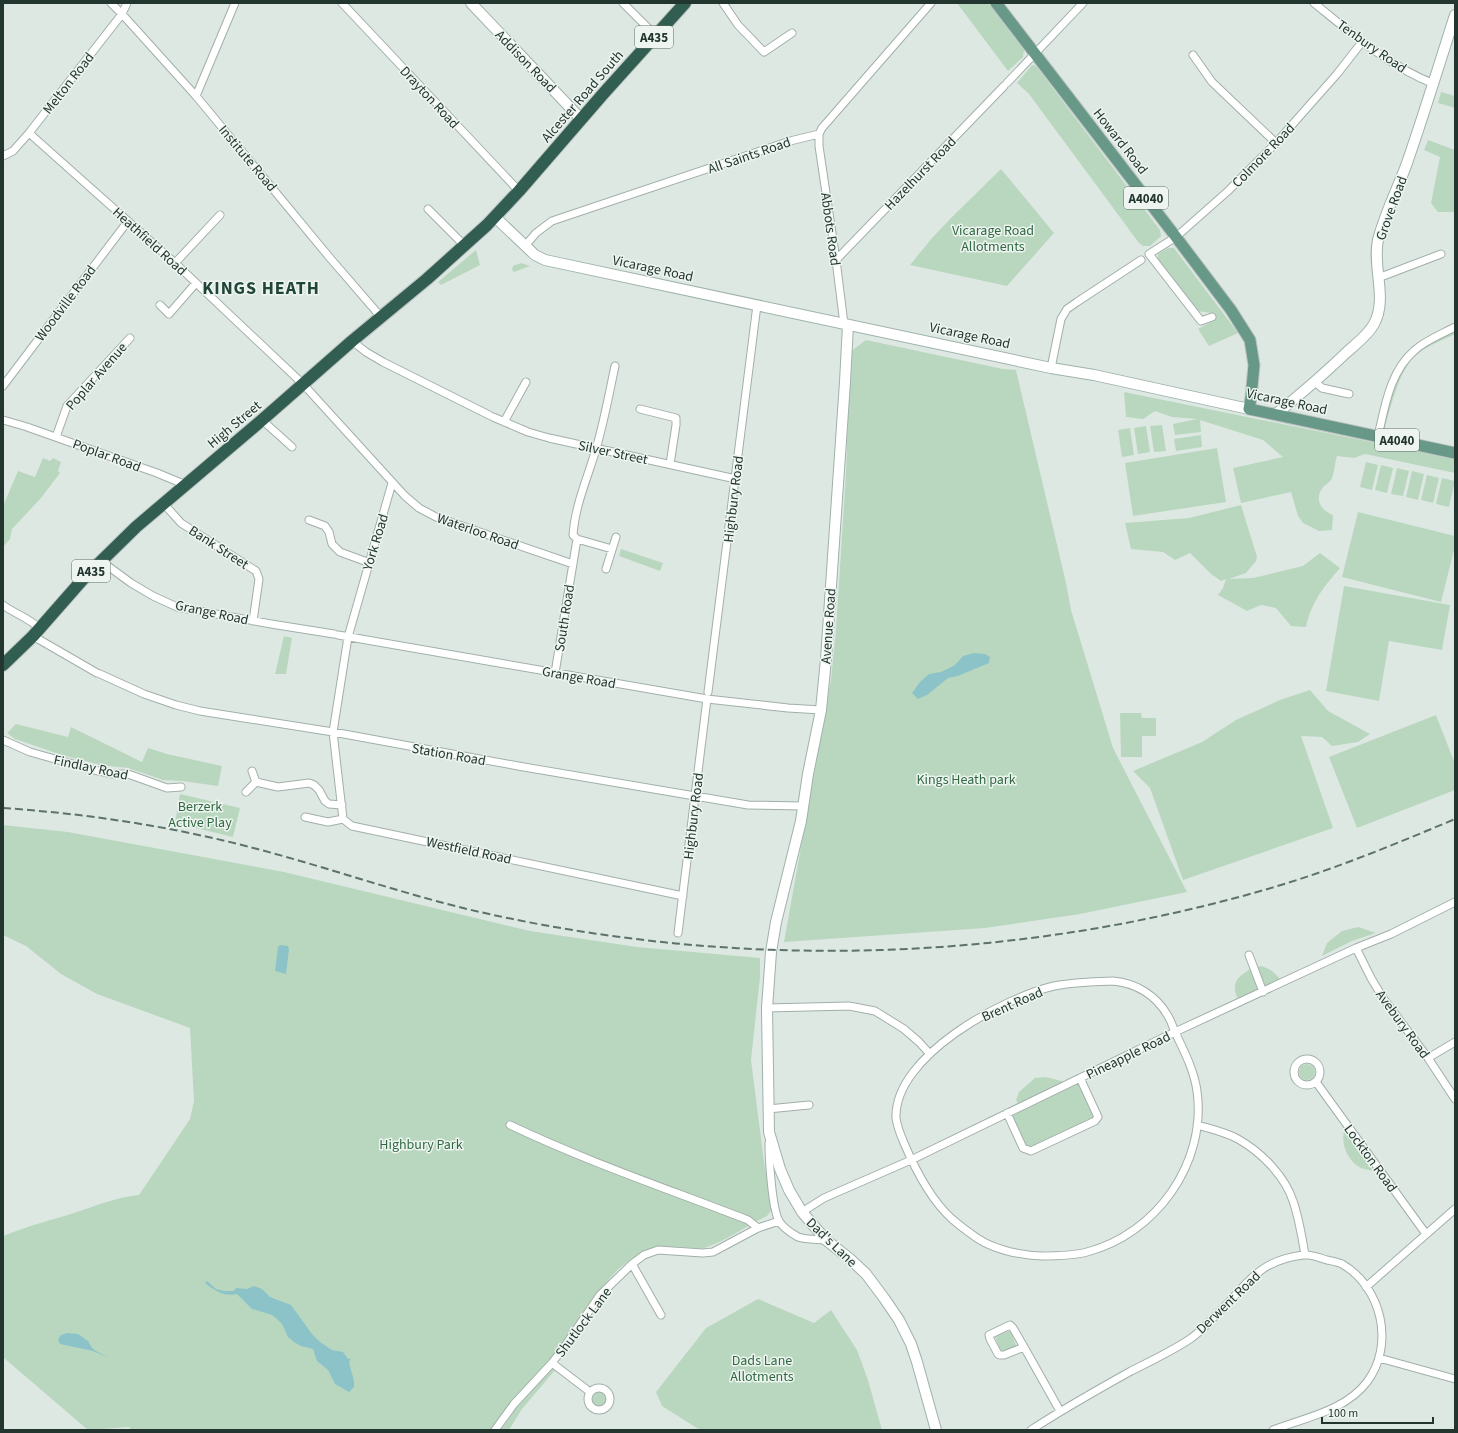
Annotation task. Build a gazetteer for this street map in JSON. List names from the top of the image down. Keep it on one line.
{"streets":{"highway":["A435","Alcester Road South","High Street"],"main road":["Howard Road","A4040","Vicarage Road"],"street":["Tenbury Road","Addison Road","Melton Road","Drayton Road","All Saints Road","Colmore Road","Institute Road","Hazelhurst Road","Grove Road","Abbots Road","Heathfield Road","Woodville Road","Poplar Avenue","Silver Street","Poplar Road","Highbury Road","Waterloo Road","York Road","Bank Street","Grange Road","South Road","Avenue Road","Station Road","Findlay Road","Westfield Road","Brent Road","Avebury Road","Pineapple Road","Lockton Road","Dad's Lane","Derwent Road","Shutlock Lane"]},"crossings":[["A435","Alcester Road South"],["A435","Drayton Road"],["A435","Vicarage Road"],["A435","High Street"],["Tenbury Road","Colmore Road"],["Tenbury Road","Grove Road"],["Addison Road","Alcester Road South"],["Melton Road","Institute Road"],["Melton Road","Heathfield Road"],["Alcester Road South","Drayton Road"],["Howard Road","Colmore Road"],["Howard Road","Hazelhurst Road"],["Howard Road","Vicarage Road"],["All Saints Road","Abbots Road"],["All Saints Road","Vicarage Road"],["Institute Road","High Street"],["Hazelhurst Road","Abbots Road"],["Grove Road","Vicarage Road"],["Abbots Road","Vicarage Road"],["Abbots Road","Avenue Road"],["Heathfield Road","Woodville Road"],["Heathfield Road","High Street"],["Vicarage Road","High Street"],["Vicarage Road","Highbury Road"],["Vicarage Road","Avenue Road"],["Poplar Avenue","Poplar Road"],["High Street","Silver Street"],["High Street","Poplar Road"],["High Street","Bank Street"],["High Street","Grange Road"],["High Street","Station Road"],["Silver Street","Highbury Road"],["Highbury Road","Grange Road"],["Highbury Road","Station Road"],["Highbury Road","Westfield Road"],["Waterloo Road","York Road"],["Waterloo Road","South Road"],["York Road","Grange Road"],["York Road","Station Road"],["Bank Street","Grange Road"],["Grange Road","South Road"],["Grange Road","Avenue Road"],["Avenue Road","Station Road"],["Avenue Road","Dad's Lane"],["Brent Road","Pineapple Road"],["Avebury Road","Pineapple Road"],["Pineapple Road","Dad's Lane"]],"districts":["KINGS HEATH"],"parks":["Vicarage Road Allotments","Kings Heath park","Berzerk Active Play","Highbury Park","Dads Lane Allotments"],"scale_bar":"100 m"}
